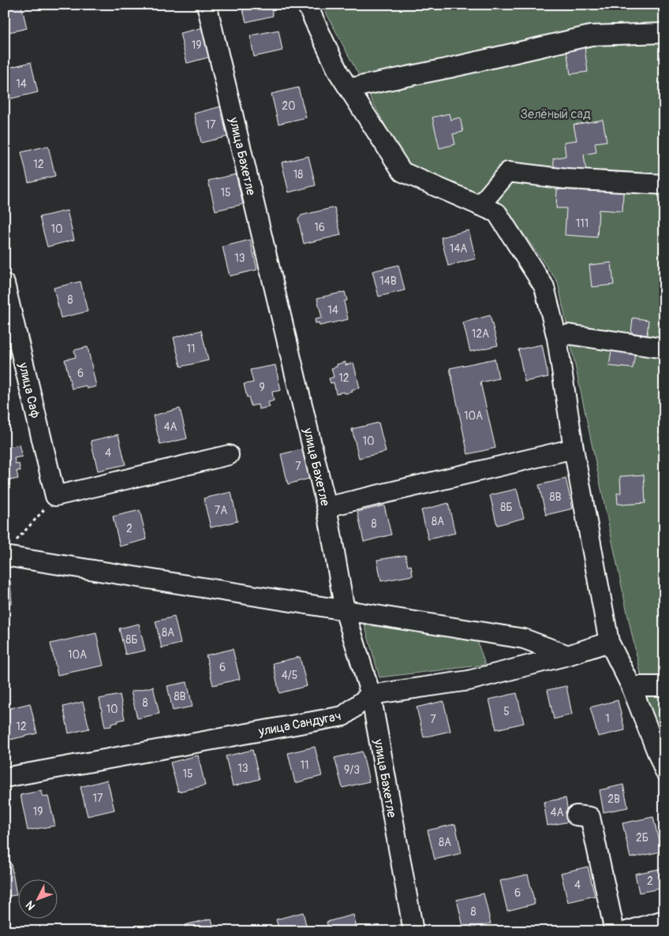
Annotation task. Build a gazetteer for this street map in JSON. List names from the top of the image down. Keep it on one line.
{"streets":{"street":["улица Бахетле","улица Саф","улица Сандугач"]},"crossings":[["улица Бахетле","улица Сандугач"]],"parks":["Зелёный сад"],"house_numbers":["19","14","20","17","12","18","15","111","16","10","14А","13","14В","8","14","12А","11","6","12","9","10А","4А","10","4","7","8В","8Б","7А","8А","8","2","8А","8Б","10А","6","4/5","8В","8","10","5","1","7","12","11","13","9/3","15","17","2В","19","4А","2Б","8А","2","4","6","8"],"north":"bottom left"}
